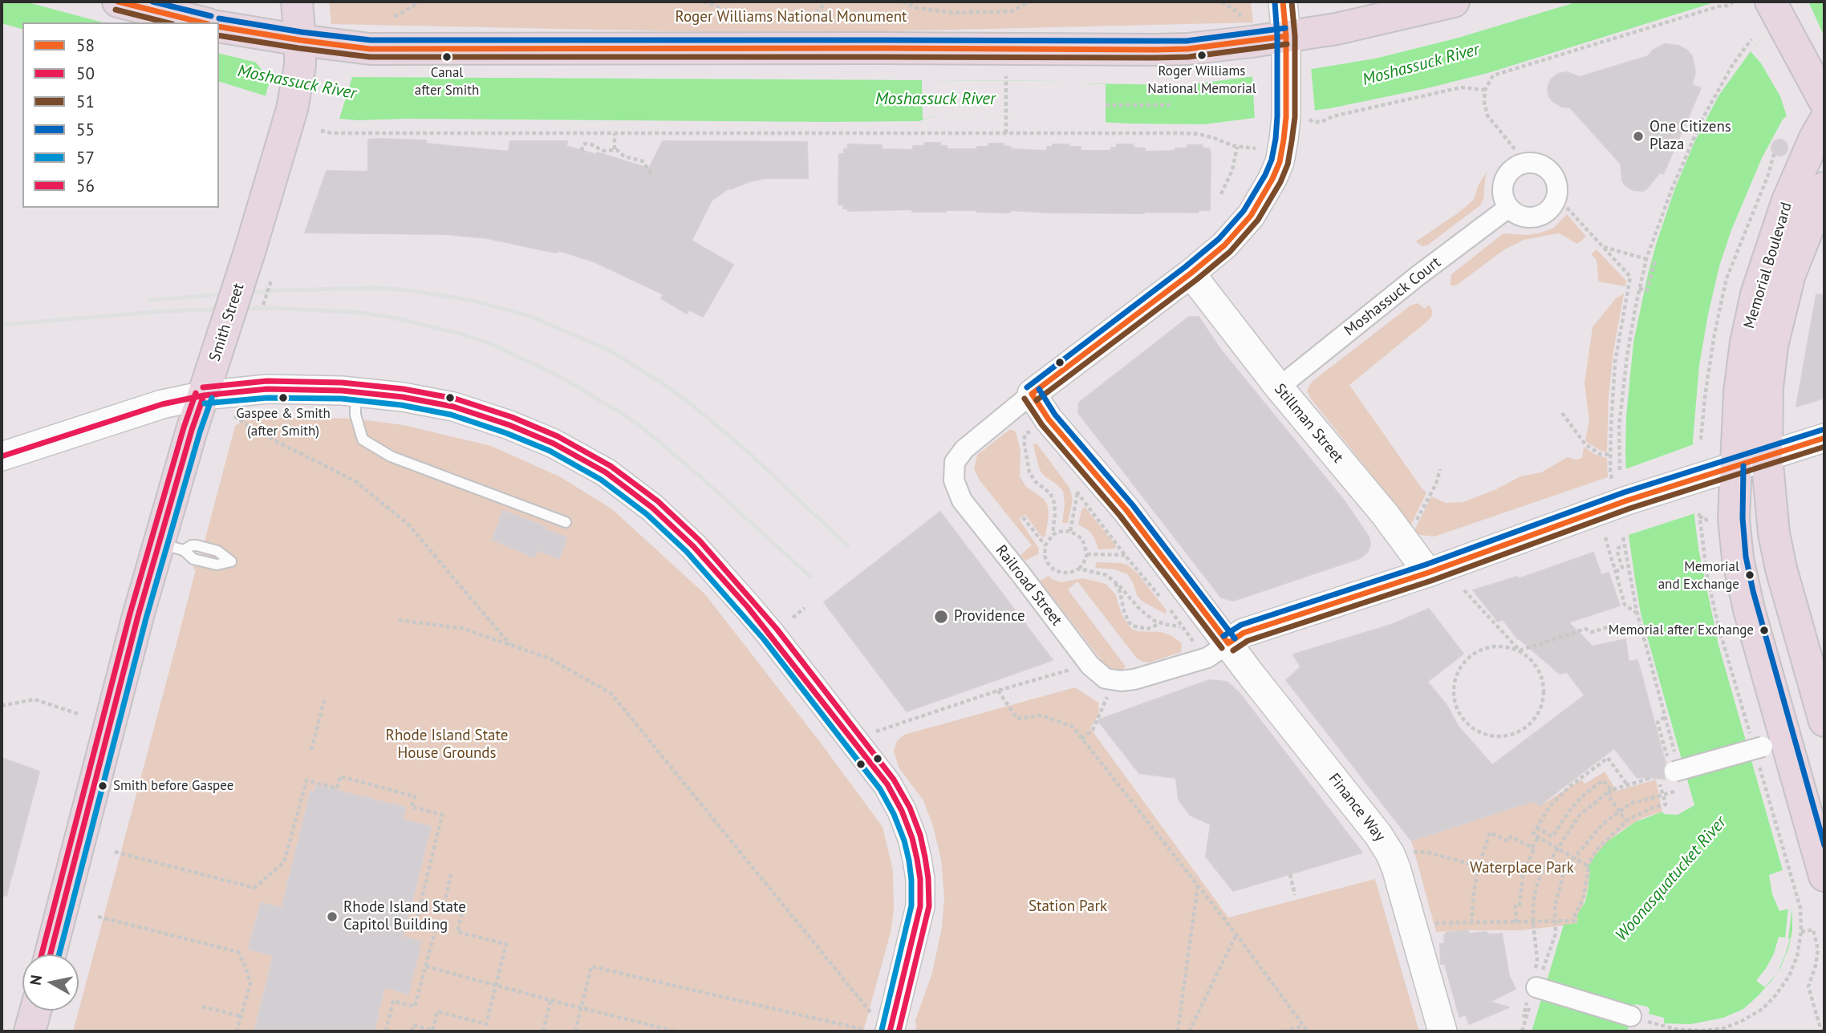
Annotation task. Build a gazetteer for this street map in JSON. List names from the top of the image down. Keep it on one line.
{"streets":{"main road":["Memorial Boulevard","Smith Street"],"street":["Moshassuck Court","Stillman Street","Railroad Street","Finance Way"]},"crossings":[["Moshassuck Court","Stillman Street"],["Railroad Street","Finance Way"]],"water":["Moshassuck River","Woonasquatucket River"],"parks":["Roger Williams National Monument","Rhode Island State House Grounds","Waterplace Park","Station Park"],"places":["Roger Williams National Memorial","Canal after Smith","One Citizens Plaza","Gaspee & Smith (after Smith)","Memorial and Exchange","Providence","Memorial after Exchange","Smith before Gaspee","Rhode Island State Capitol Building"],"lines":["transit line 58","transit line 51","transit line 55","transit line 56","transit line 50","transit line 57"],"legend":["58","50","51","55","57","56"],"north":"left"}
